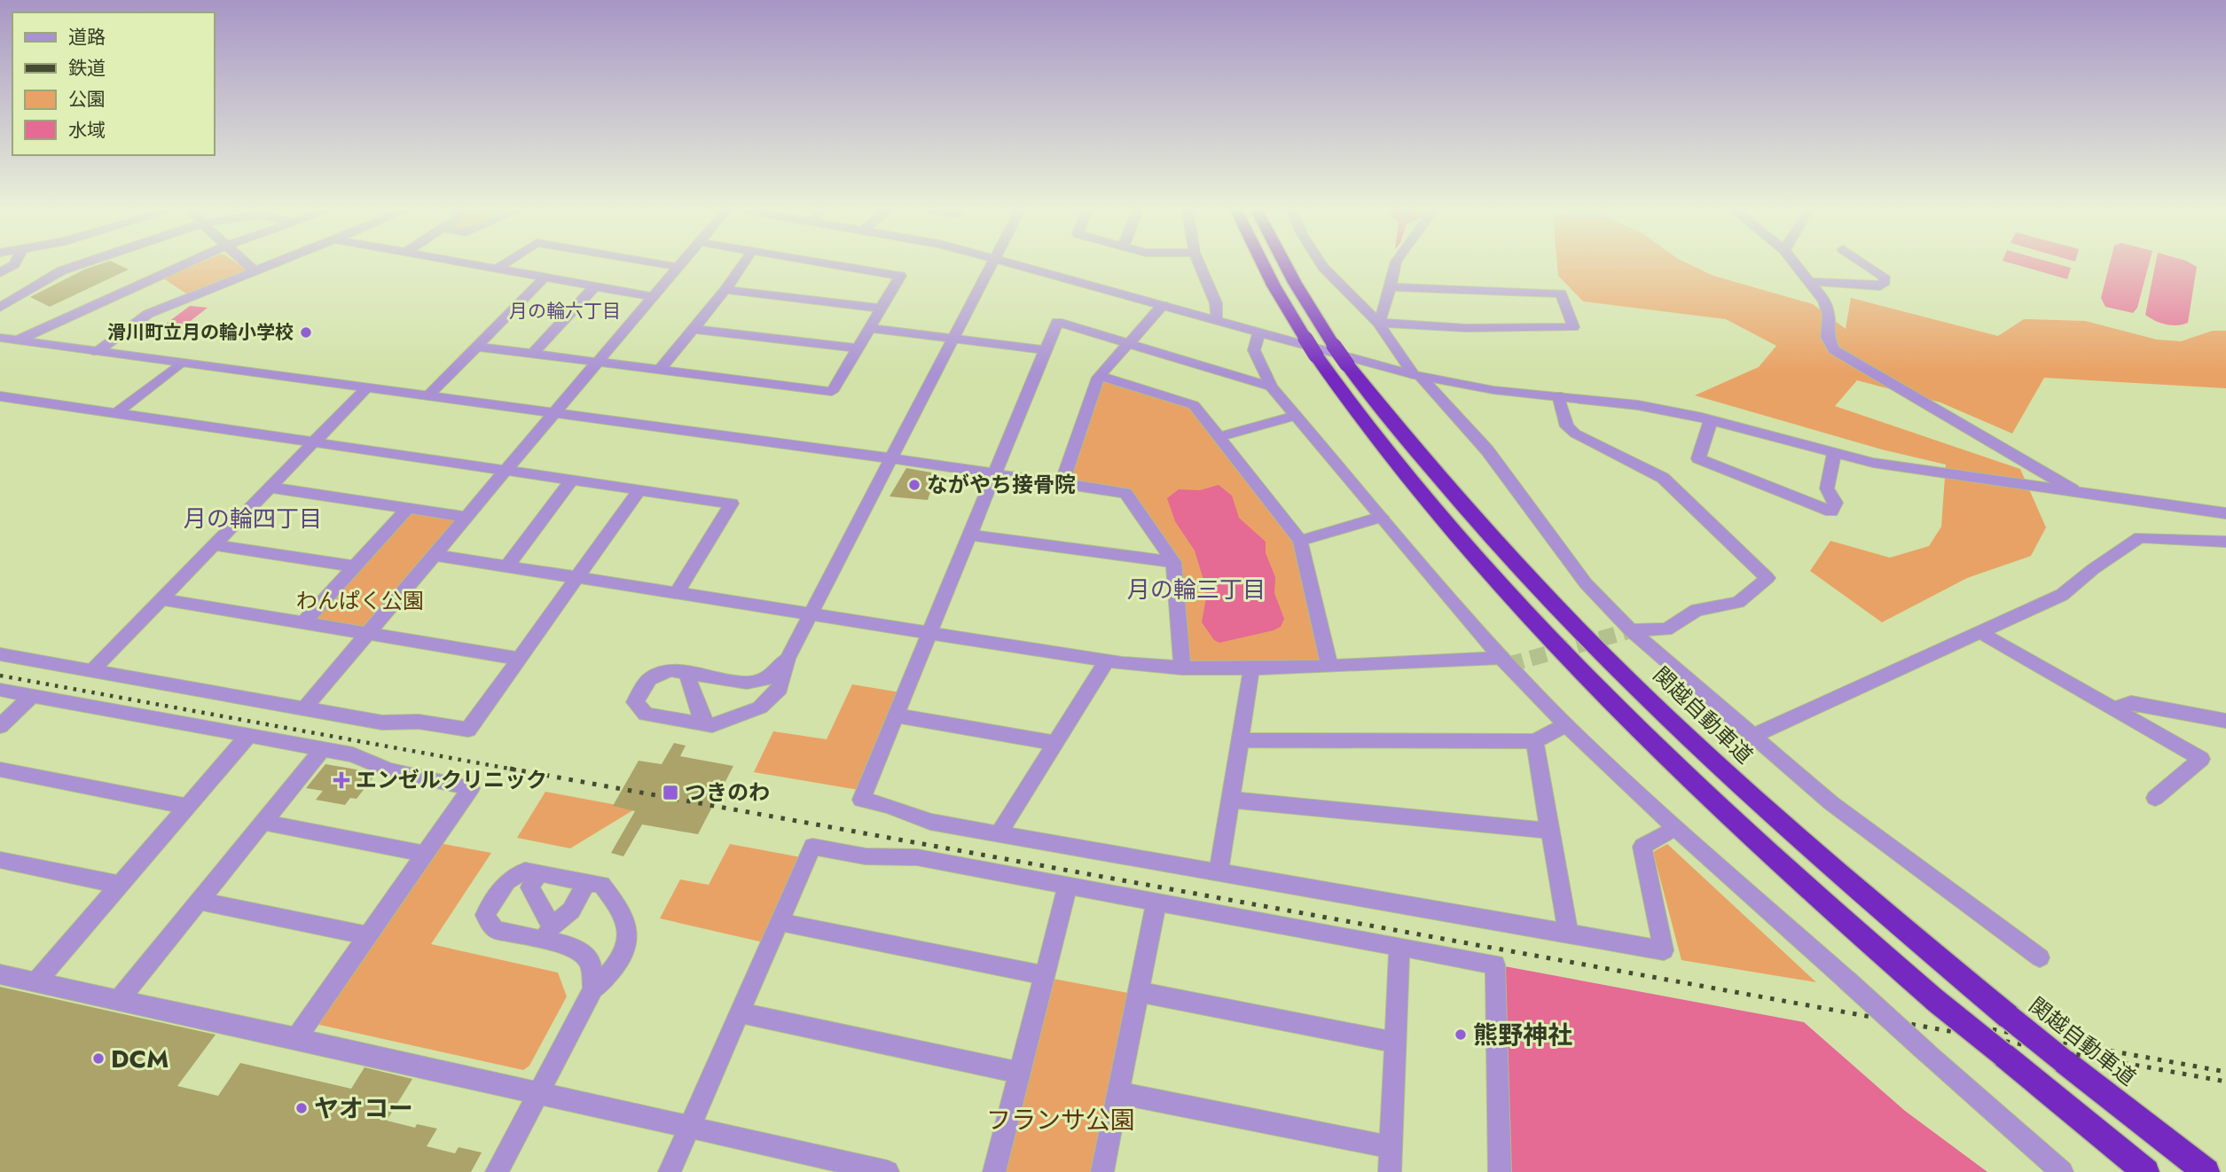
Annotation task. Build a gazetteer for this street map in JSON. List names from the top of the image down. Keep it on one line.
{"streets":{"highway":["関越自動車道"]},"districts":["月の輪六丁目","月の輪四丁目","月の輪三丁目"],"parks":["わんぱく公園","フランサ公園"],"places":{"other":["滑川町立月の輪小学校","ながやち接骨院","熊野神社","DCM","ヤオコー"],"health":["エンゼルクリニック"],"transit":["つきのわ"]},"legend":["道路","鉄道","公園","水域"]}
